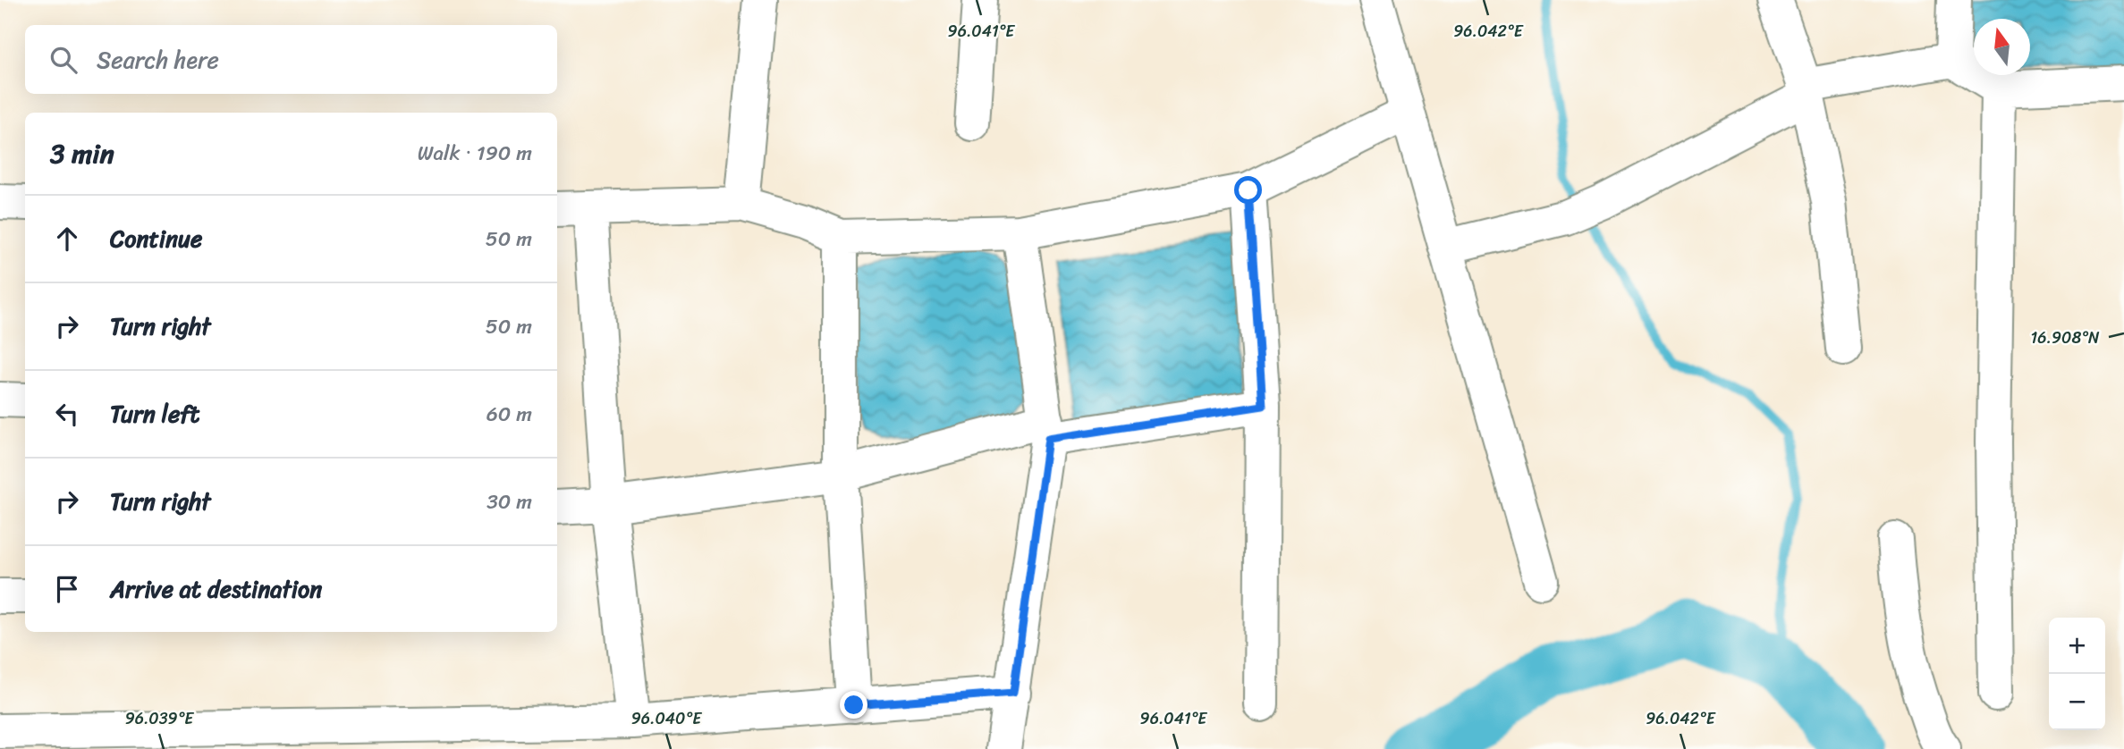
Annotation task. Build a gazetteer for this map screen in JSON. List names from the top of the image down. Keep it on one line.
{"north":"top","page":{"search":"Search here","heading":["3 min","Walk · 190 m"],"list":[["Continue","50 m"],["Turn right","50 m"],["Turn left","60 m"],["Turn right","30 m"],"Arrive at destination"],"map_buttons":["+","−"]},"coordinates":["96.041°E","96.042°E","16.908°N","96.039°E","96.040°E"]}
